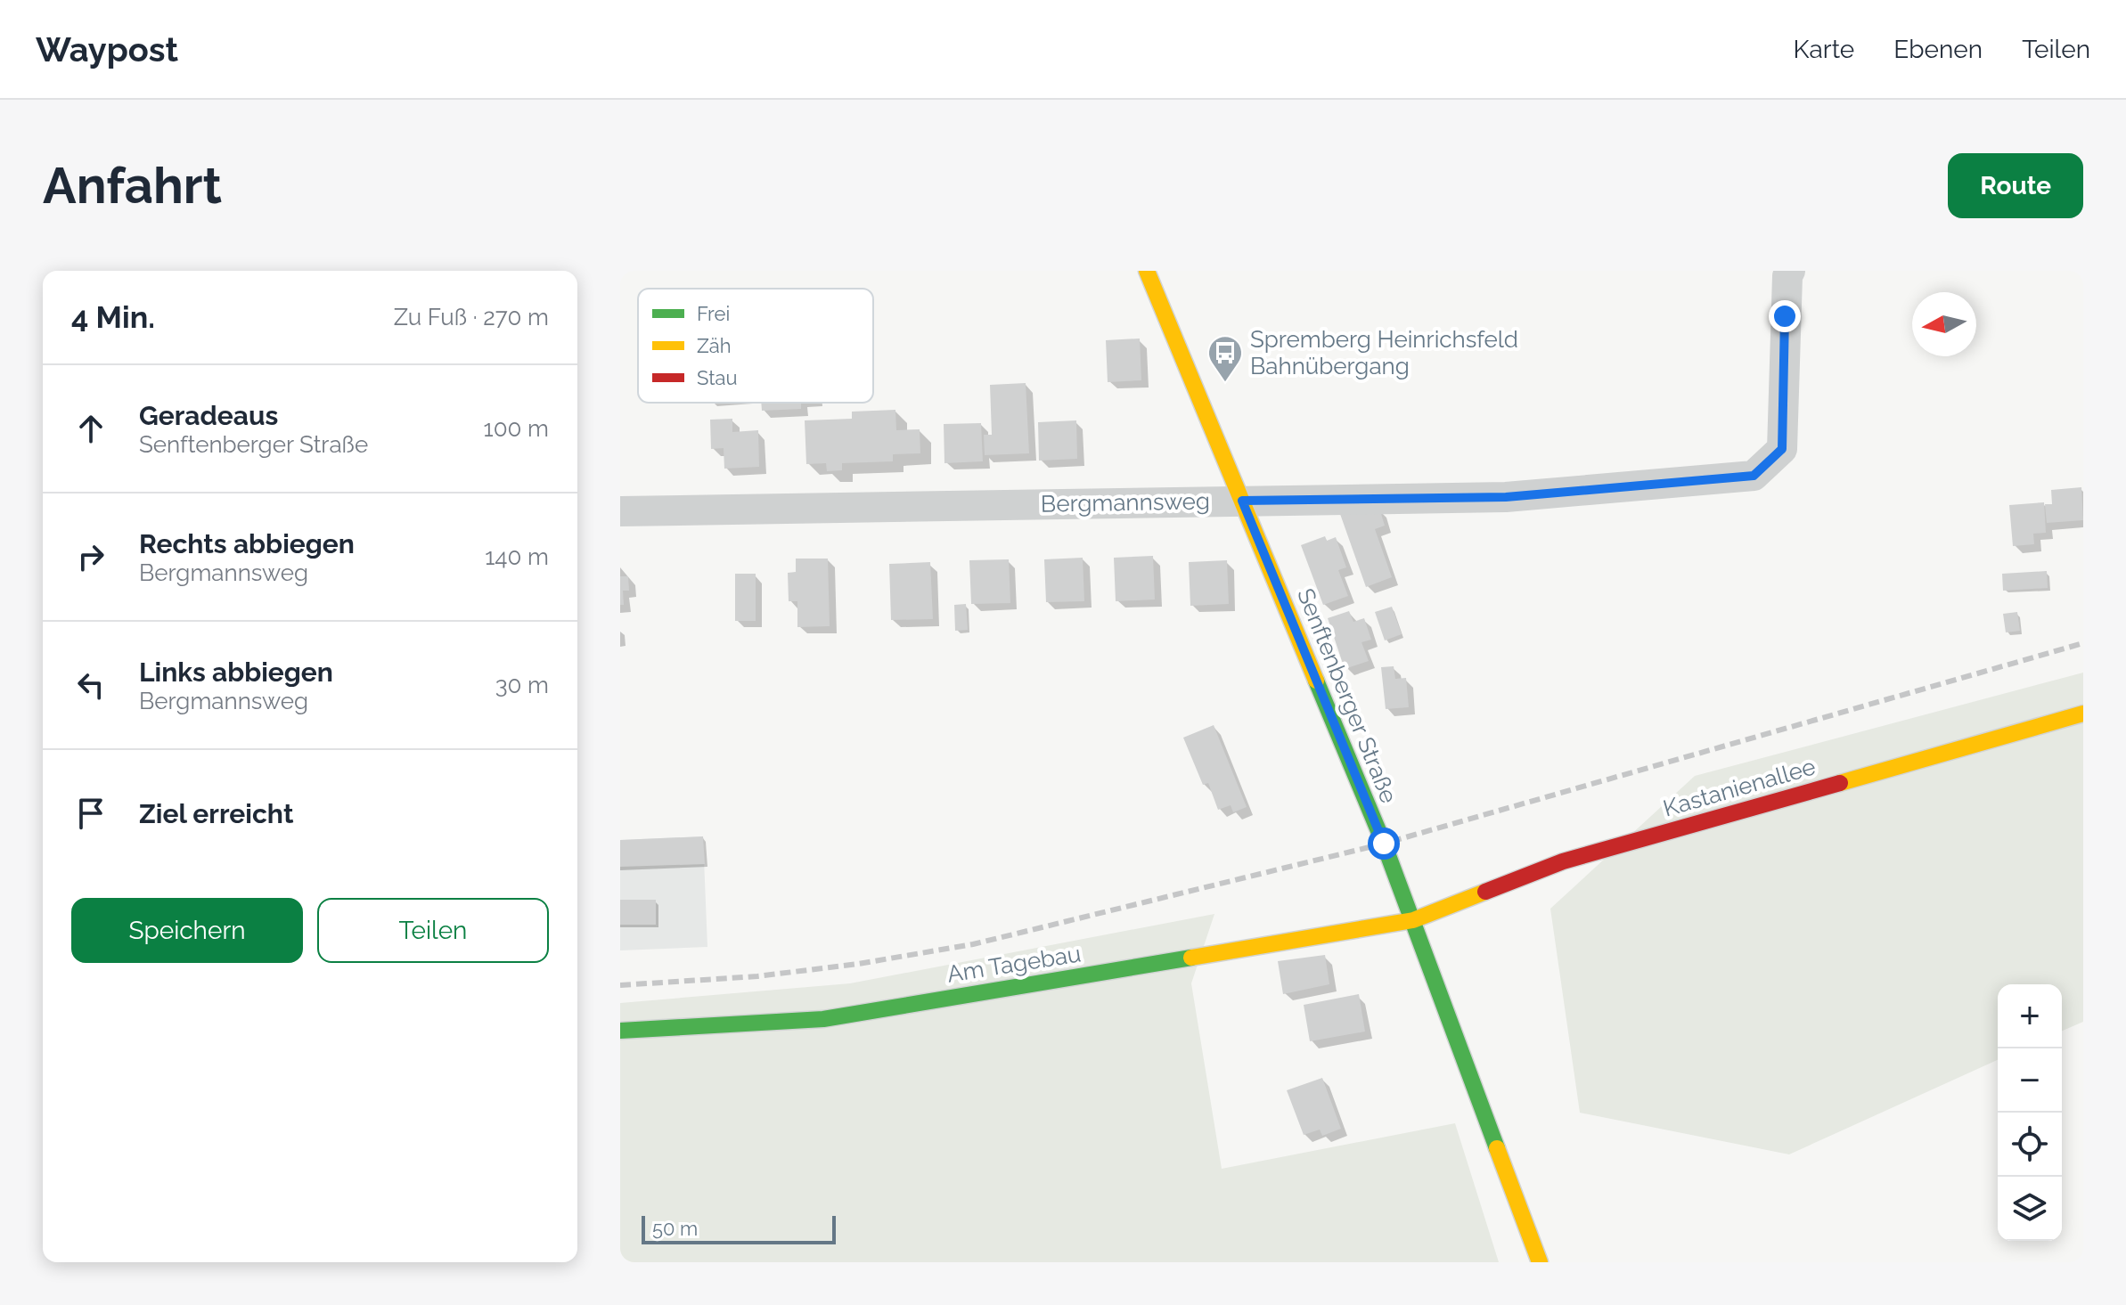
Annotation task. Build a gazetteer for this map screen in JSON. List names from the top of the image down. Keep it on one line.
{"streets":{"street":["Bergmannsweg","Senftenberger Straße","Kastanienallee","Am Tagebau"]},"crossings":[["Bergmannsweg","Senftenberger Straße"],["Senftenberger Straße","Kastanienallee"],["Senftenberger Straße","Am Tagebau"],["Kastanienallee","Am Tagebau"]],"places":{"bus stop":["Spremberg Heinrichsfeld Bahnübergang"]},"legend":["Frei","Zäh","Stau"],"scale_bar":"50 m","north":"left","page":{"header":"Waypost","nav":["Karte","Ebenen","Teilen"],"buttons":["Route",["Speichern","Teilen"]],"title":"Anfahrt","heading":["4 Min.","Zu Fuß · 270 m"],"list":[["Geradeaus","Senftenberger Straße","100 m"],["Rechts abbiegen","Bergmannsweg","140 m"],["Links abbiegen","Bergmannsweg","30 m"],"Ziel erreicht"],"map_buttons":["+","−"],"scale":"50 m"}}
